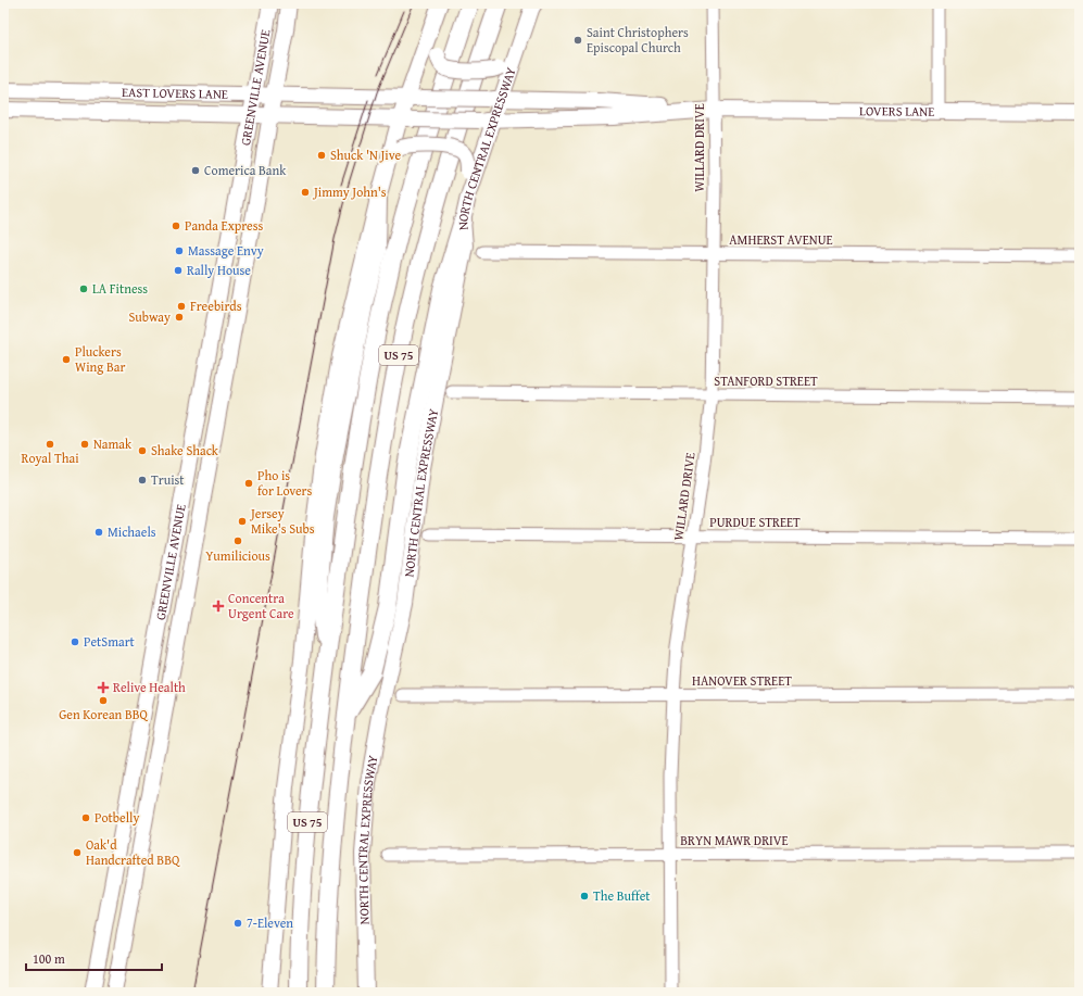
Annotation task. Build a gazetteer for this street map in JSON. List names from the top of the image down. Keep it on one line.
{"streets":{"highway":["US 75"],"main road":["GREENVILLE AVENUE","EAST LOVERS LANE","LOVERS LANE","NORTH CENTRAL EXPRESSWAY"],"street":["WILLARD DRIVE","AMHERST AVENUE","STANFORD STREET","PURDUE STREET","HANOVER STREET","BRYN MAWR DRIVE"]},"crossings":[["GREENVILLE AVENUE","EAST LOVERS LANE"],["EAST LOVERS LANE","LOVERS LANE"],["EAST LOVERS LANE","NORTH CENTRAL EXPRESSWAY"],["LOVERS LANE","WILLARD DRIVE"],["LOVERS LANE","NORTH CENTRAL EXPRESSWAY"],["WILLARD DRIVE","AMHERST AVENUE"],["WILLARD DRIVE","STANFORD STREET"],["WILLARD DRIVE","PURDUE STREET"],["WILLARD DRIVE","HANOVER STREET"],["WILLARD DRIVE","BRYN MAWR DRIVE"]],"places":{"other":["Saint Christophers Episcopal Church","Shuck 'N Jive","Comerica Bank","Jimmy John's","Panda Express","Massage Envy","Rally House","LA Fitness","Freebirds","Subway","Pluckers Wing Bar","Royal Thai","Namak","Shake Shack","Truist","Pho is for Lovers","Jersey Mike's Subs","Michaels","Yumilicious","PetSmart","Gen Korean BBQ","Potbelly","Oak'd Handcrafted BBQ","The Buffet","7-Eleven"],"health":["Concentra Urgent Care","Relive Health"]},"scale_bar":"100 m"}
